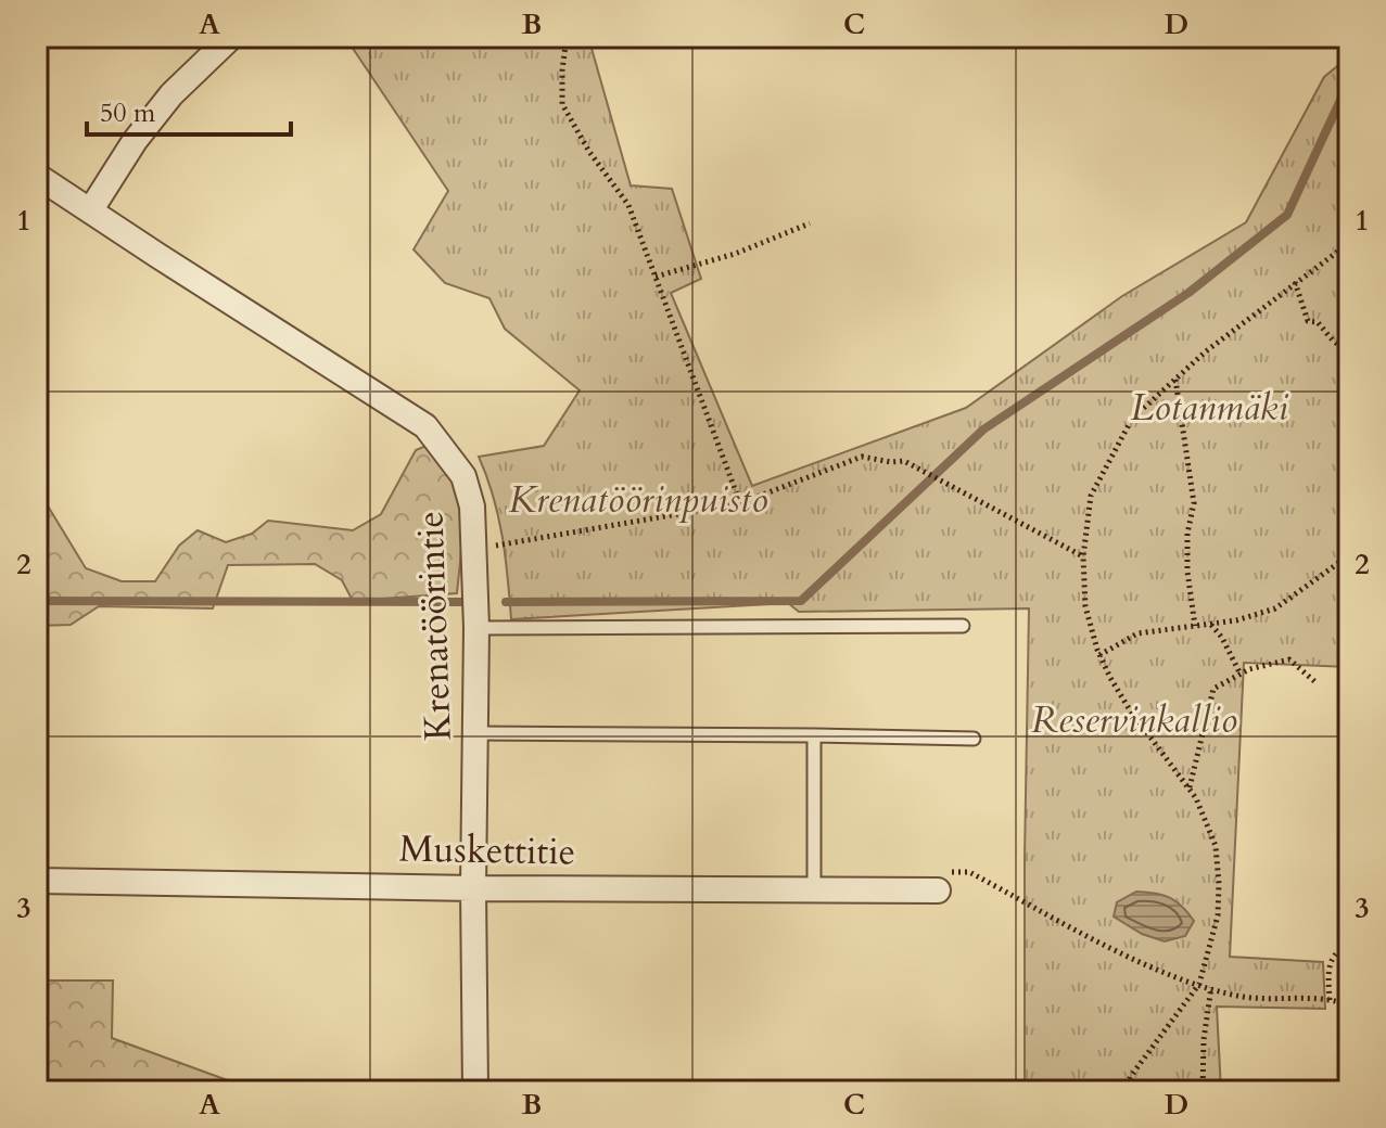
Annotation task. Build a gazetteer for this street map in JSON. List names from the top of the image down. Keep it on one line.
{"streets":{"street":["Krenatöörintie","Muskettitie"]},"crossings":[["Krenatöörintie","Muskettitie"]],"parks":["Lotanmäki","Krenatöörinpuisto","Reservinkallio"],"scale_bar":"50 m","grid":{"columns":["A","B","C","D"],"rows":["1","2","3"]}}
